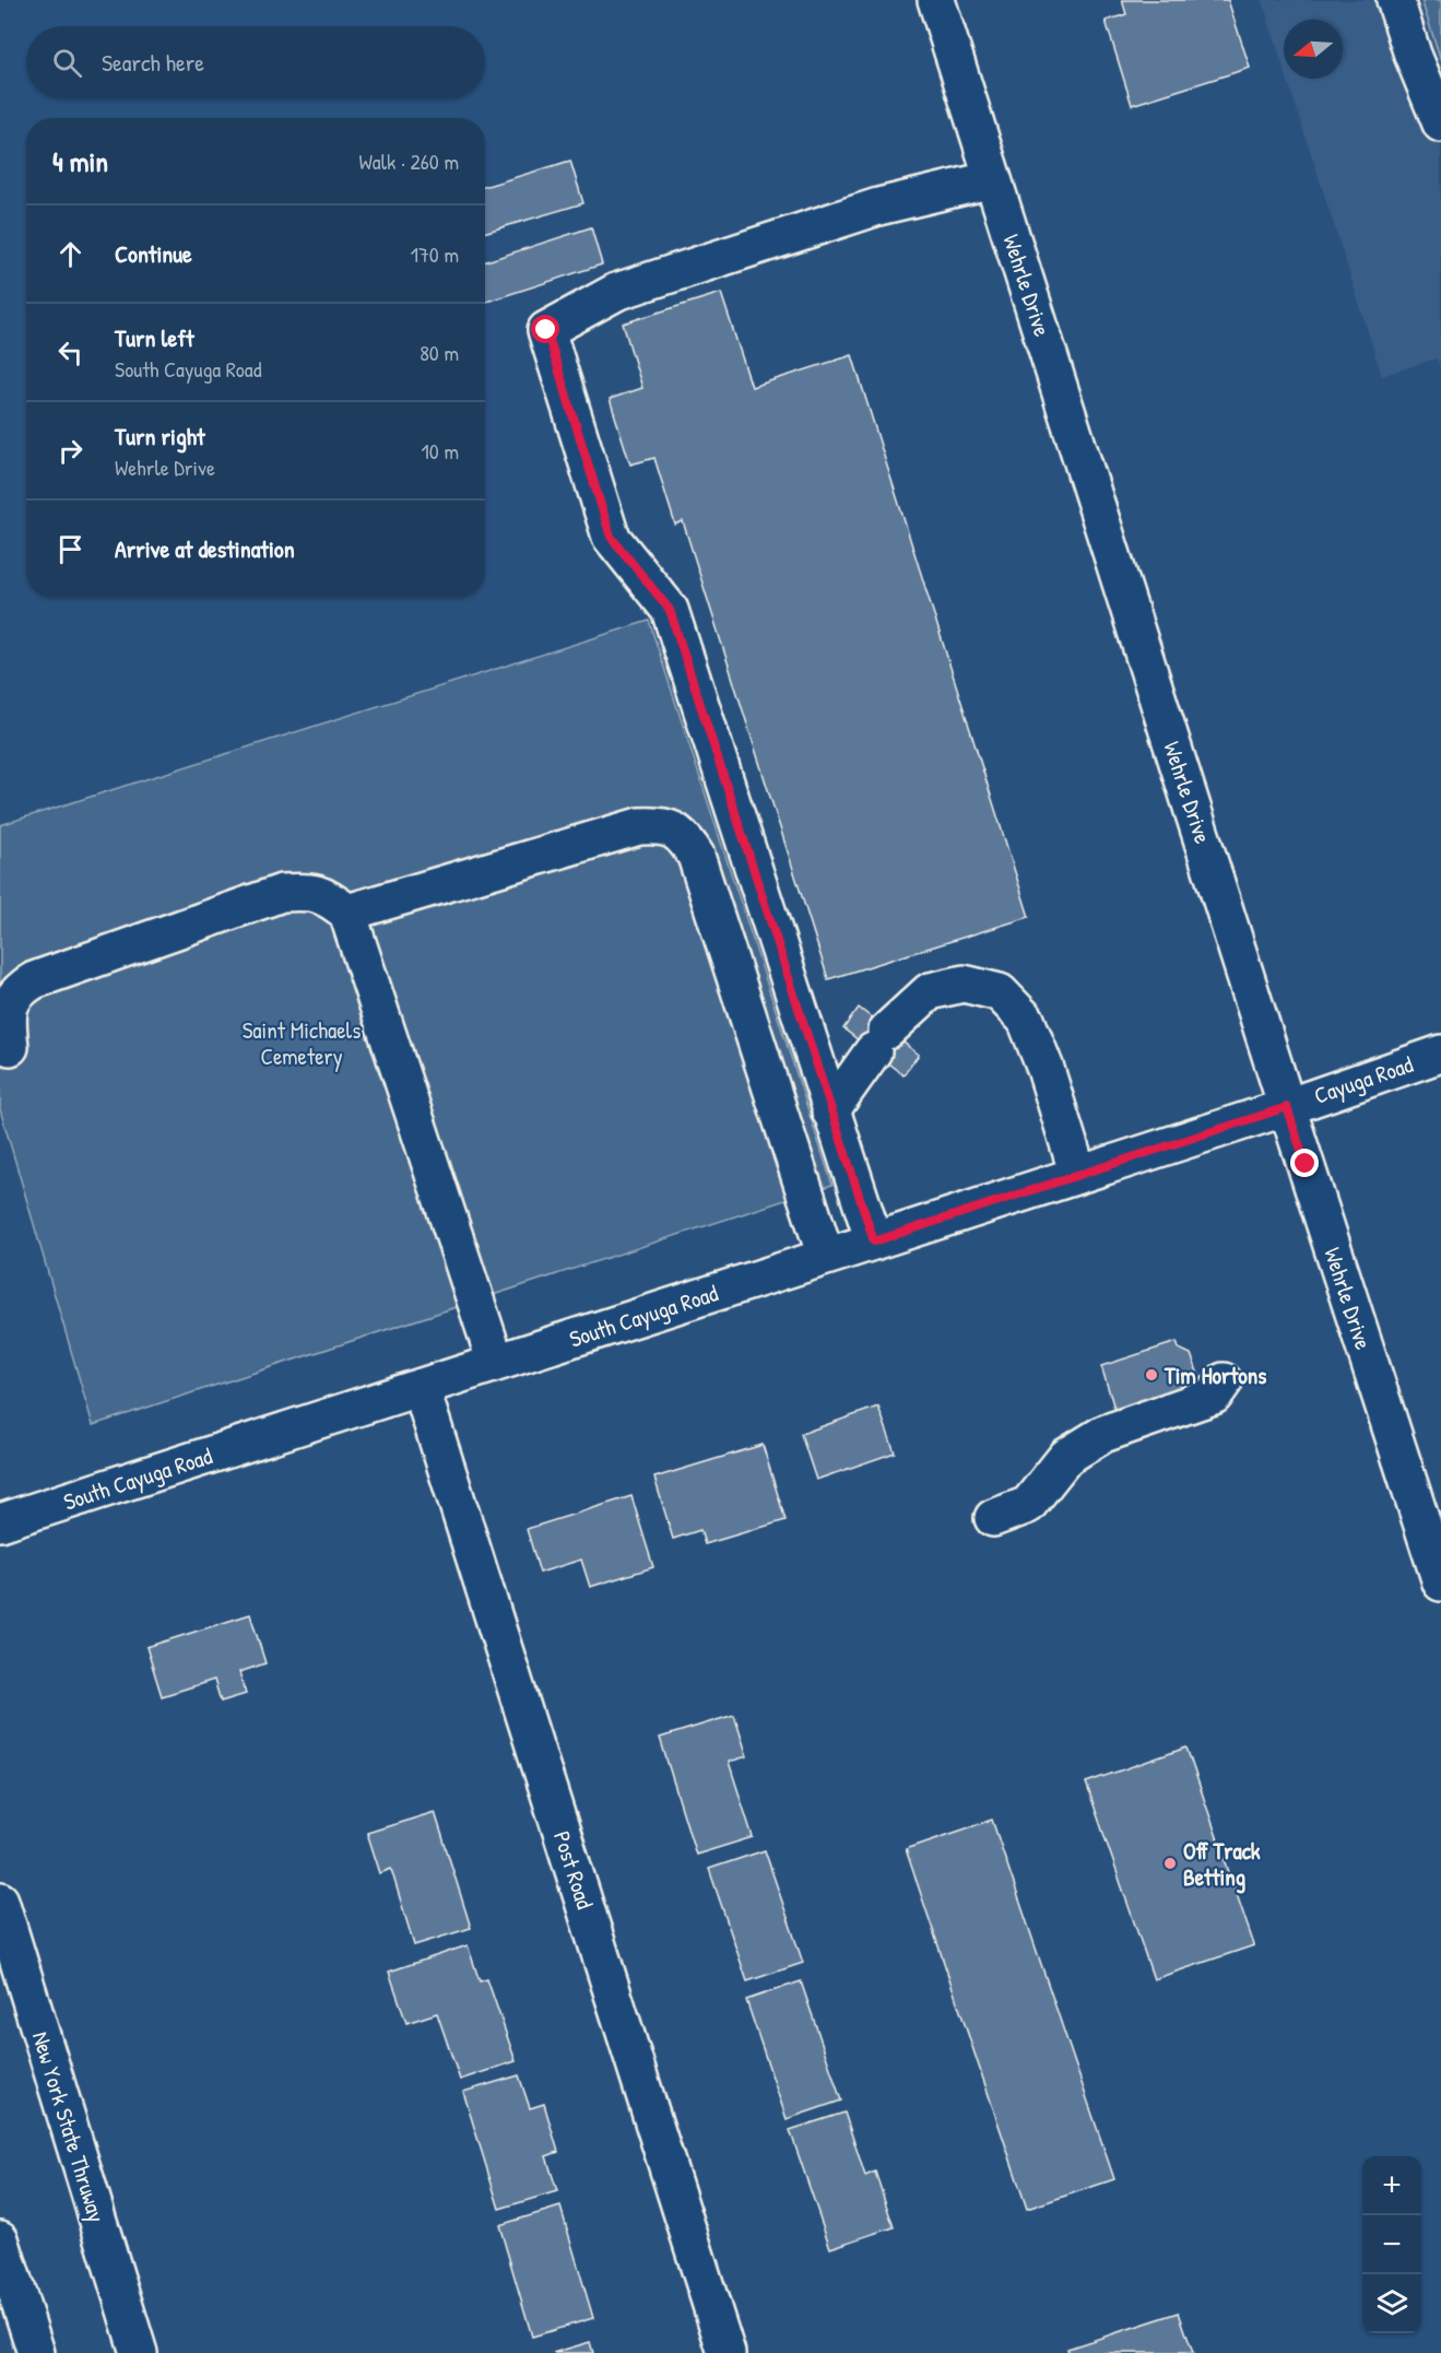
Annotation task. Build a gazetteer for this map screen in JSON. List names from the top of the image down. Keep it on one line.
{"streets":{"main road":["Wehrle Drive","Cayuga Road","South Cayuga Road","Post Road","New York State Thruway"]},"crossings":[["Wehrle Drive","Cayuga Road"],["Wehrle Drive","South Cayuga Road"],["Cayuga Road","South Cayuga Road"],["South Cayuga Road","Post Road"]],"parks":["Saint Michaels Cemetery"],"places":["Tim Hortons","Off Track Betting"],"north":"left","page":{"search":"Search here","heading":["4 min","Walk · 260 m"],"list":[["Continue","170 m"],["Turn left","South Cayuga Road","80 m"],["Turn right","Wehrle Drive","10 m"],"Arrive at destination"],"map_buttons":["+","−"]}}
